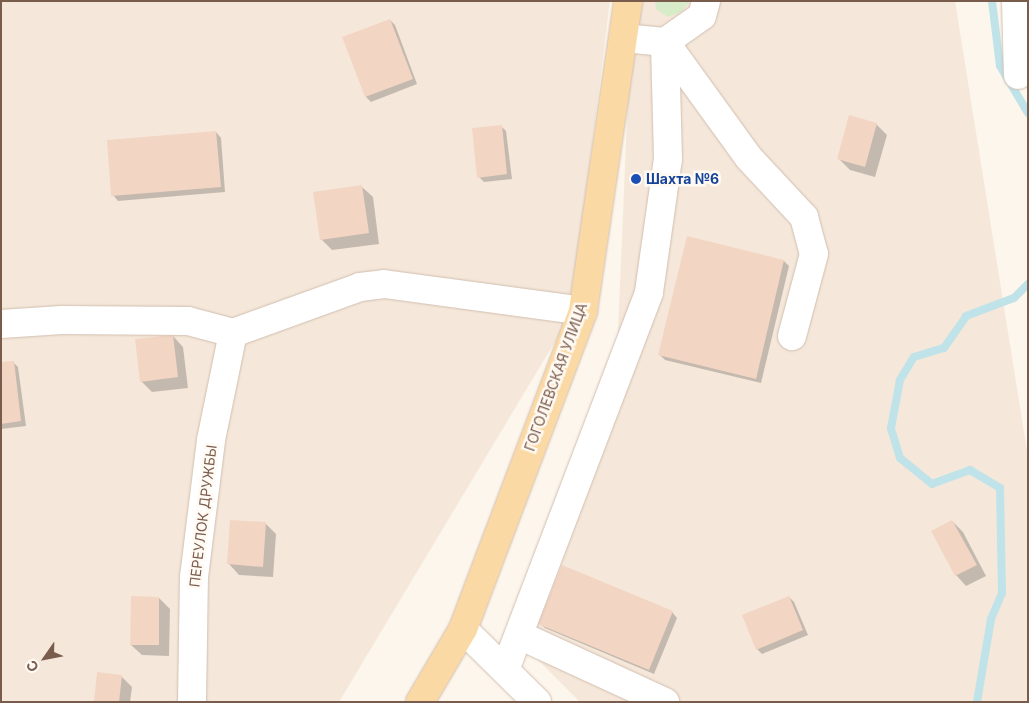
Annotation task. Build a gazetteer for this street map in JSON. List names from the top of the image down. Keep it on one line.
{"streets":{"main road":["ГОГОЛЕВСКАЯ УЛИЦА"],"street":["ПЕРЕУЛОК ДРУЖБЫ"]},"places":["Шахта №6"],"north":"bottom left"}
